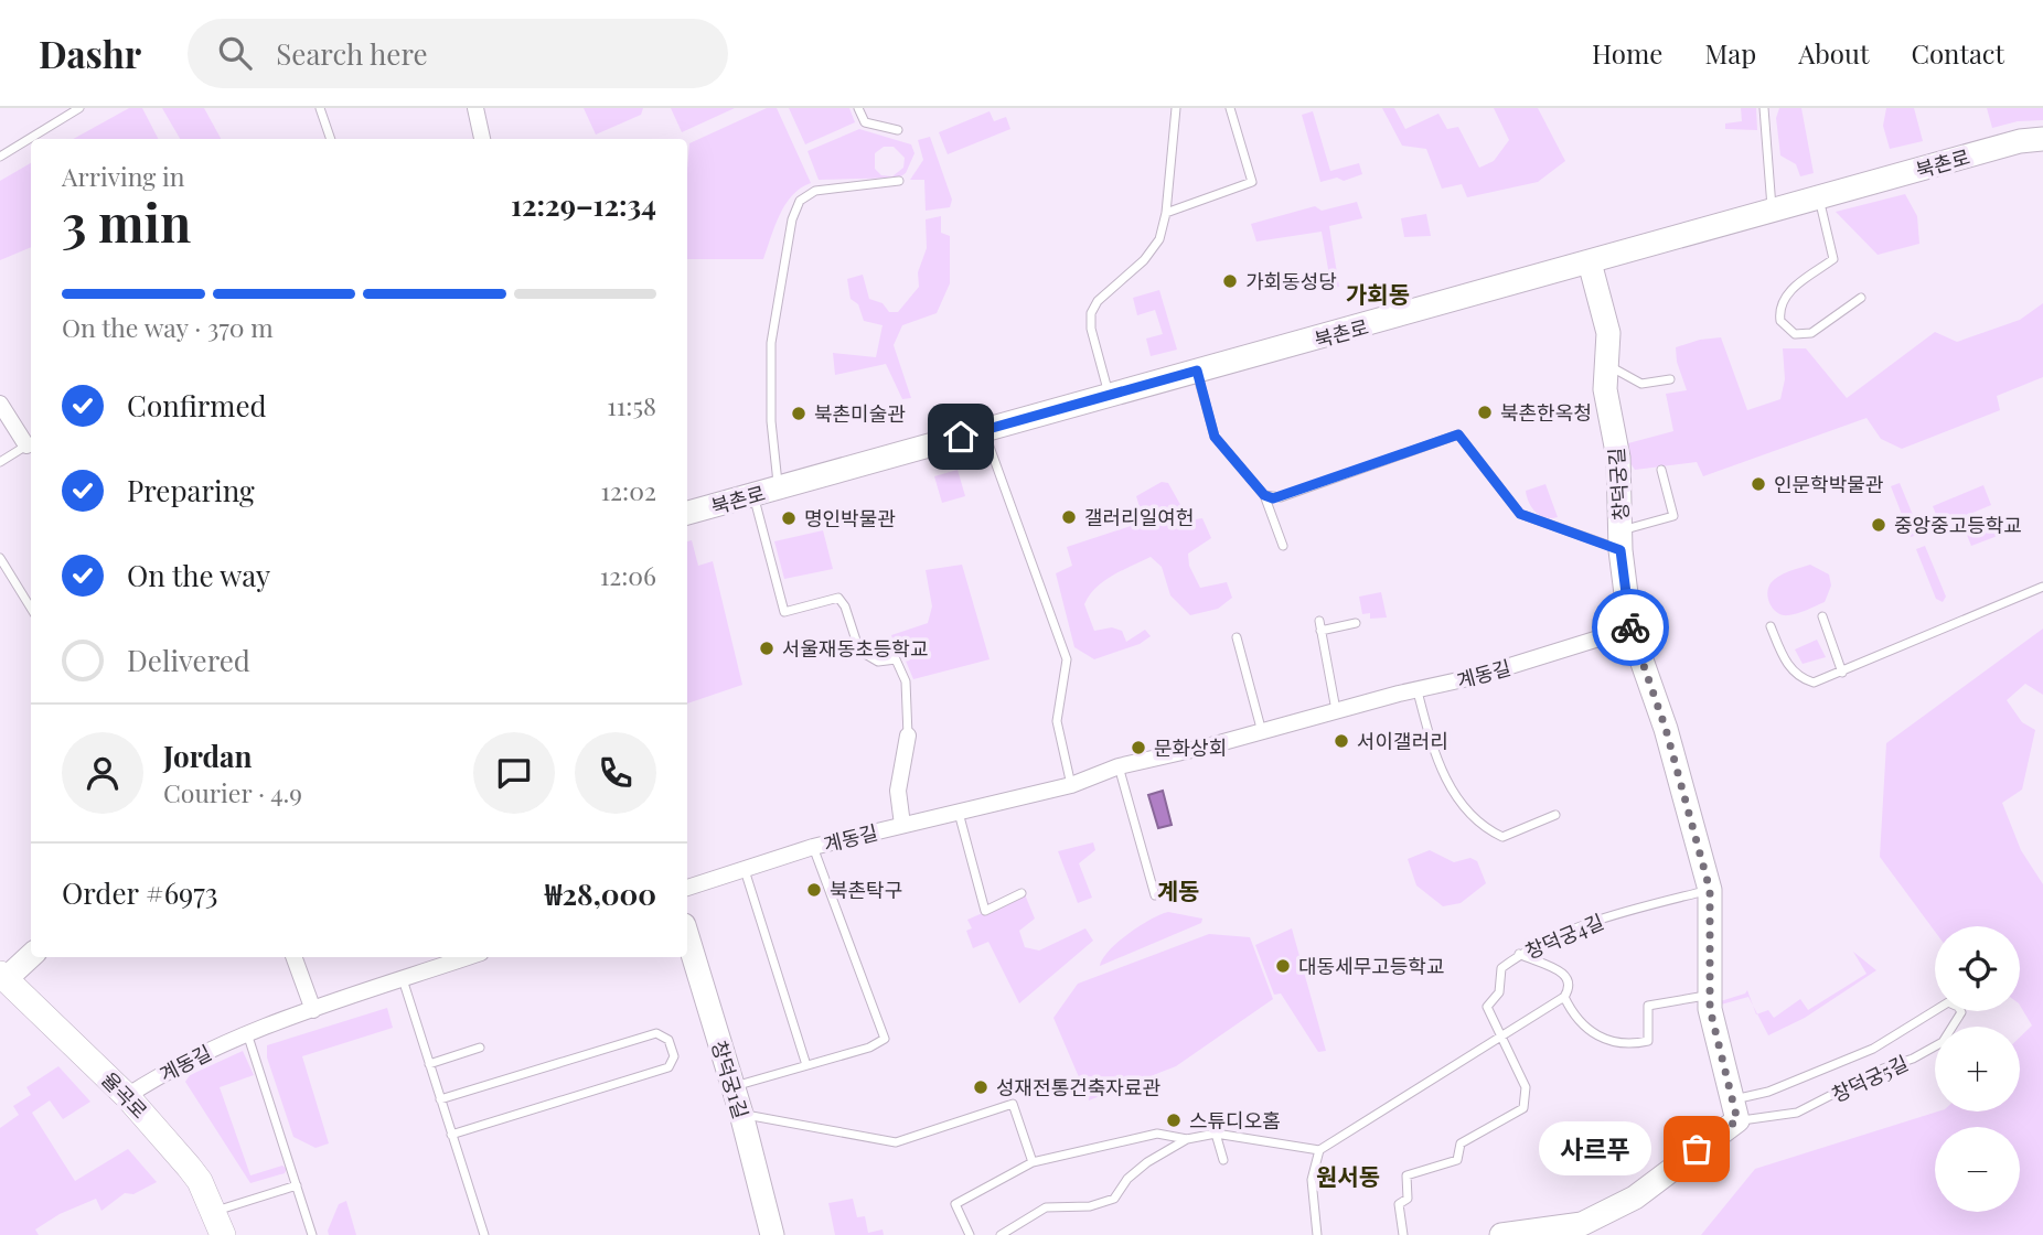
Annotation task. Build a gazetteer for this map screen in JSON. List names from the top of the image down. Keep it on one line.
{"streets":{"main road":["율곡로"],"street":["북촌로","창덕궁길","계동길","창덕궁1길"],"lane":["창덕궁4길","창덕궁5길"]},"crossings":[["북촌로","창덕궁길"],["창덕궁길","계동길"],["창덕궁길","창덕궁4길"],["창덕궁길","창덕궁5길"],["계동길","율곡로"]],"districts":["가회동","계동","원서동"],"places":["가회동성당","북촌한옥청","북촌미술관","인문학박물관","갤러리일여헌","명인박물관","중앙중고등학교","서울재동초등학교","서이갤러리","문화상회","북촌탁구","대동세무고등학교","성재전통건축자료관","스튜디오홈","사르푸"],"page":{"header":"Dashr","search":"Search here","nav":["Home","Map","About","Contact"],"heading":["3 min","Arriving in","12:29–12:34"],"panel":["Jordan","Courier · 4.9","Order #6973","₩28,000"],"bar":"On the way · 370 m","list":[["Confirmed","11:58"],["Preparing","12:02"],["On the way","12:06"],"Delivered"],"map_buttons":["+","−"],"bubble":"사르푸"}}
